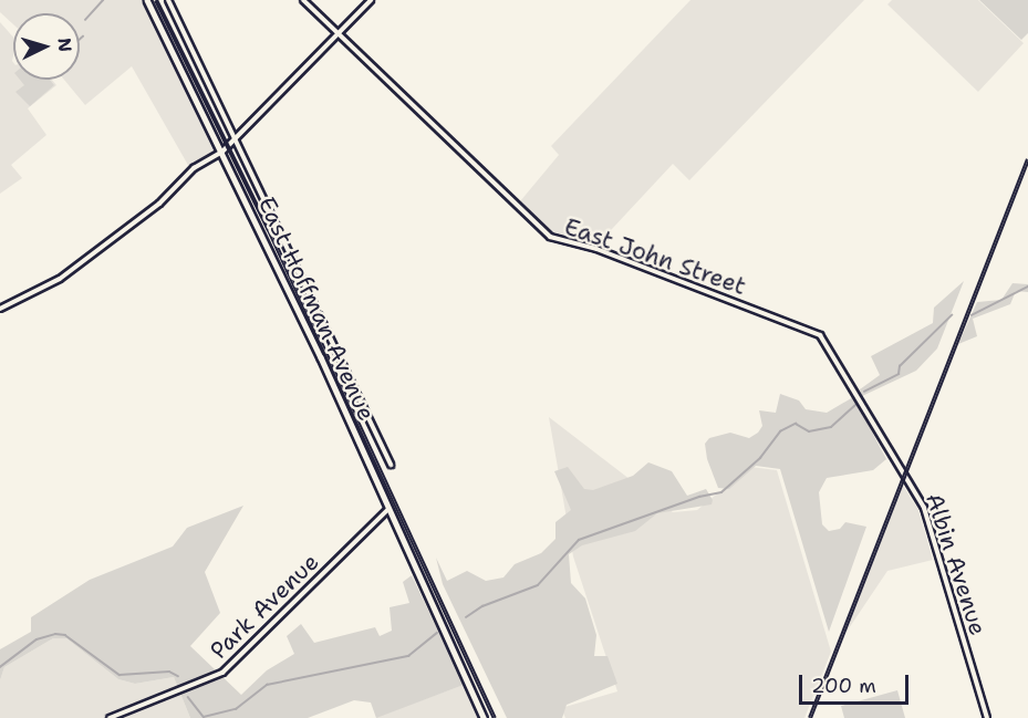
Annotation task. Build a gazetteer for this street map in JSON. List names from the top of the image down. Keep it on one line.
{"streets":{"main road":["East Hoffman Avenue"],"street":["East John Street","Albin Avenue","Park Avenue"]},"crossings":[["East John Street","Albin Avenue"],["East Hoffman Avenue","Park Avenue"]],"scale_bar":"200 m","north":"right"}
